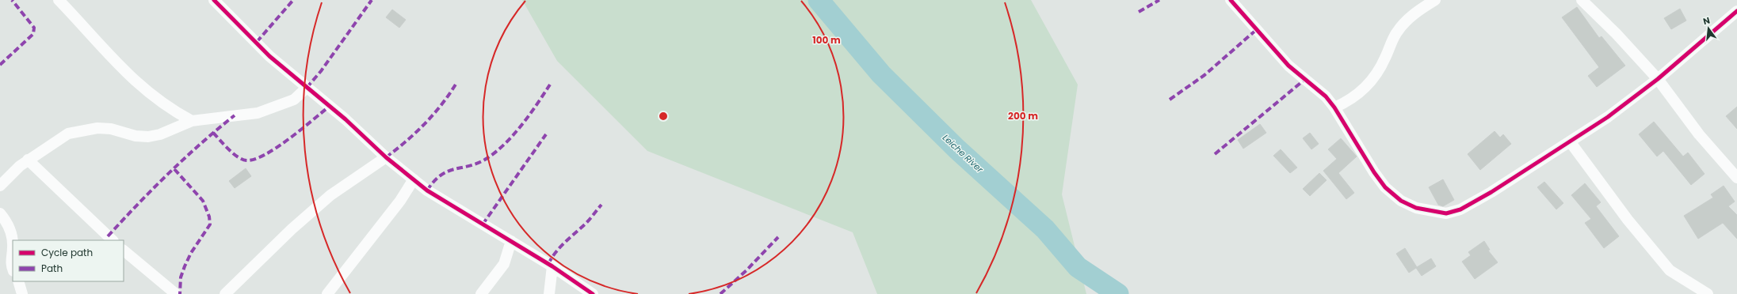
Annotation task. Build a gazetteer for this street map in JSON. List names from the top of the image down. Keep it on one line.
{"water":["Leiche River"],"legend":["Cycle path","Path"],"north":"top","rings":["100 m","200 m"]}
